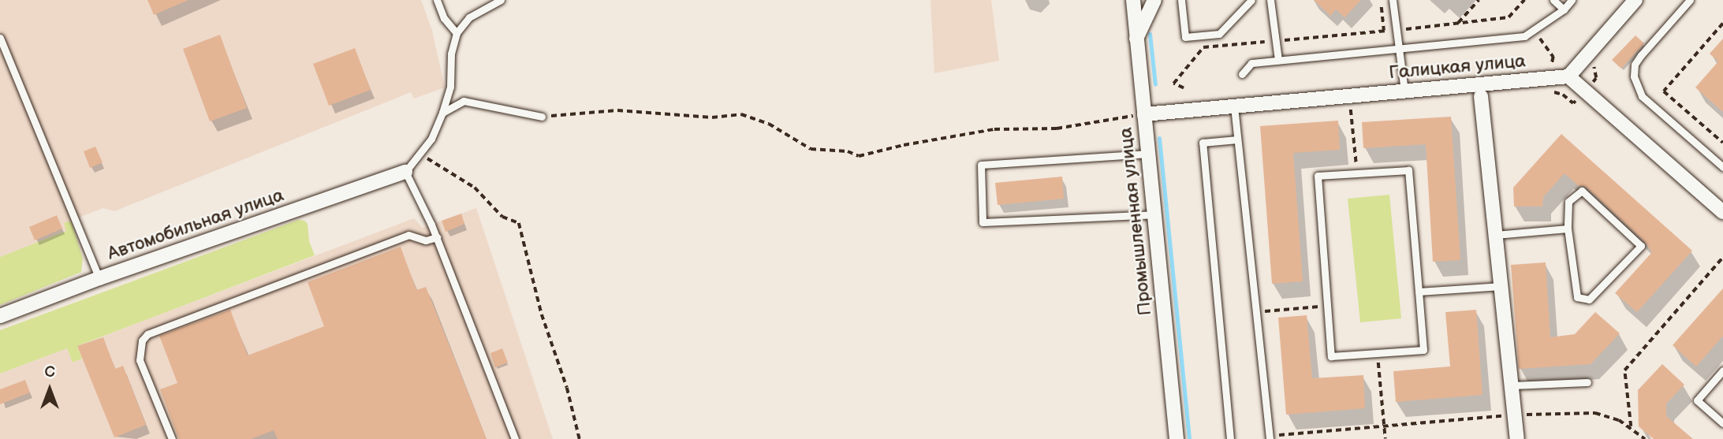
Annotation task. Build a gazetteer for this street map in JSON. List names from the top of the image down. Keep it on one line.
{"streets":{"street":["Галицкая улица","Промышленная улица","Автомобильная улица"]},"crossings":[["Галицкая улица","Промышленная улица"]],"north":"top"}
